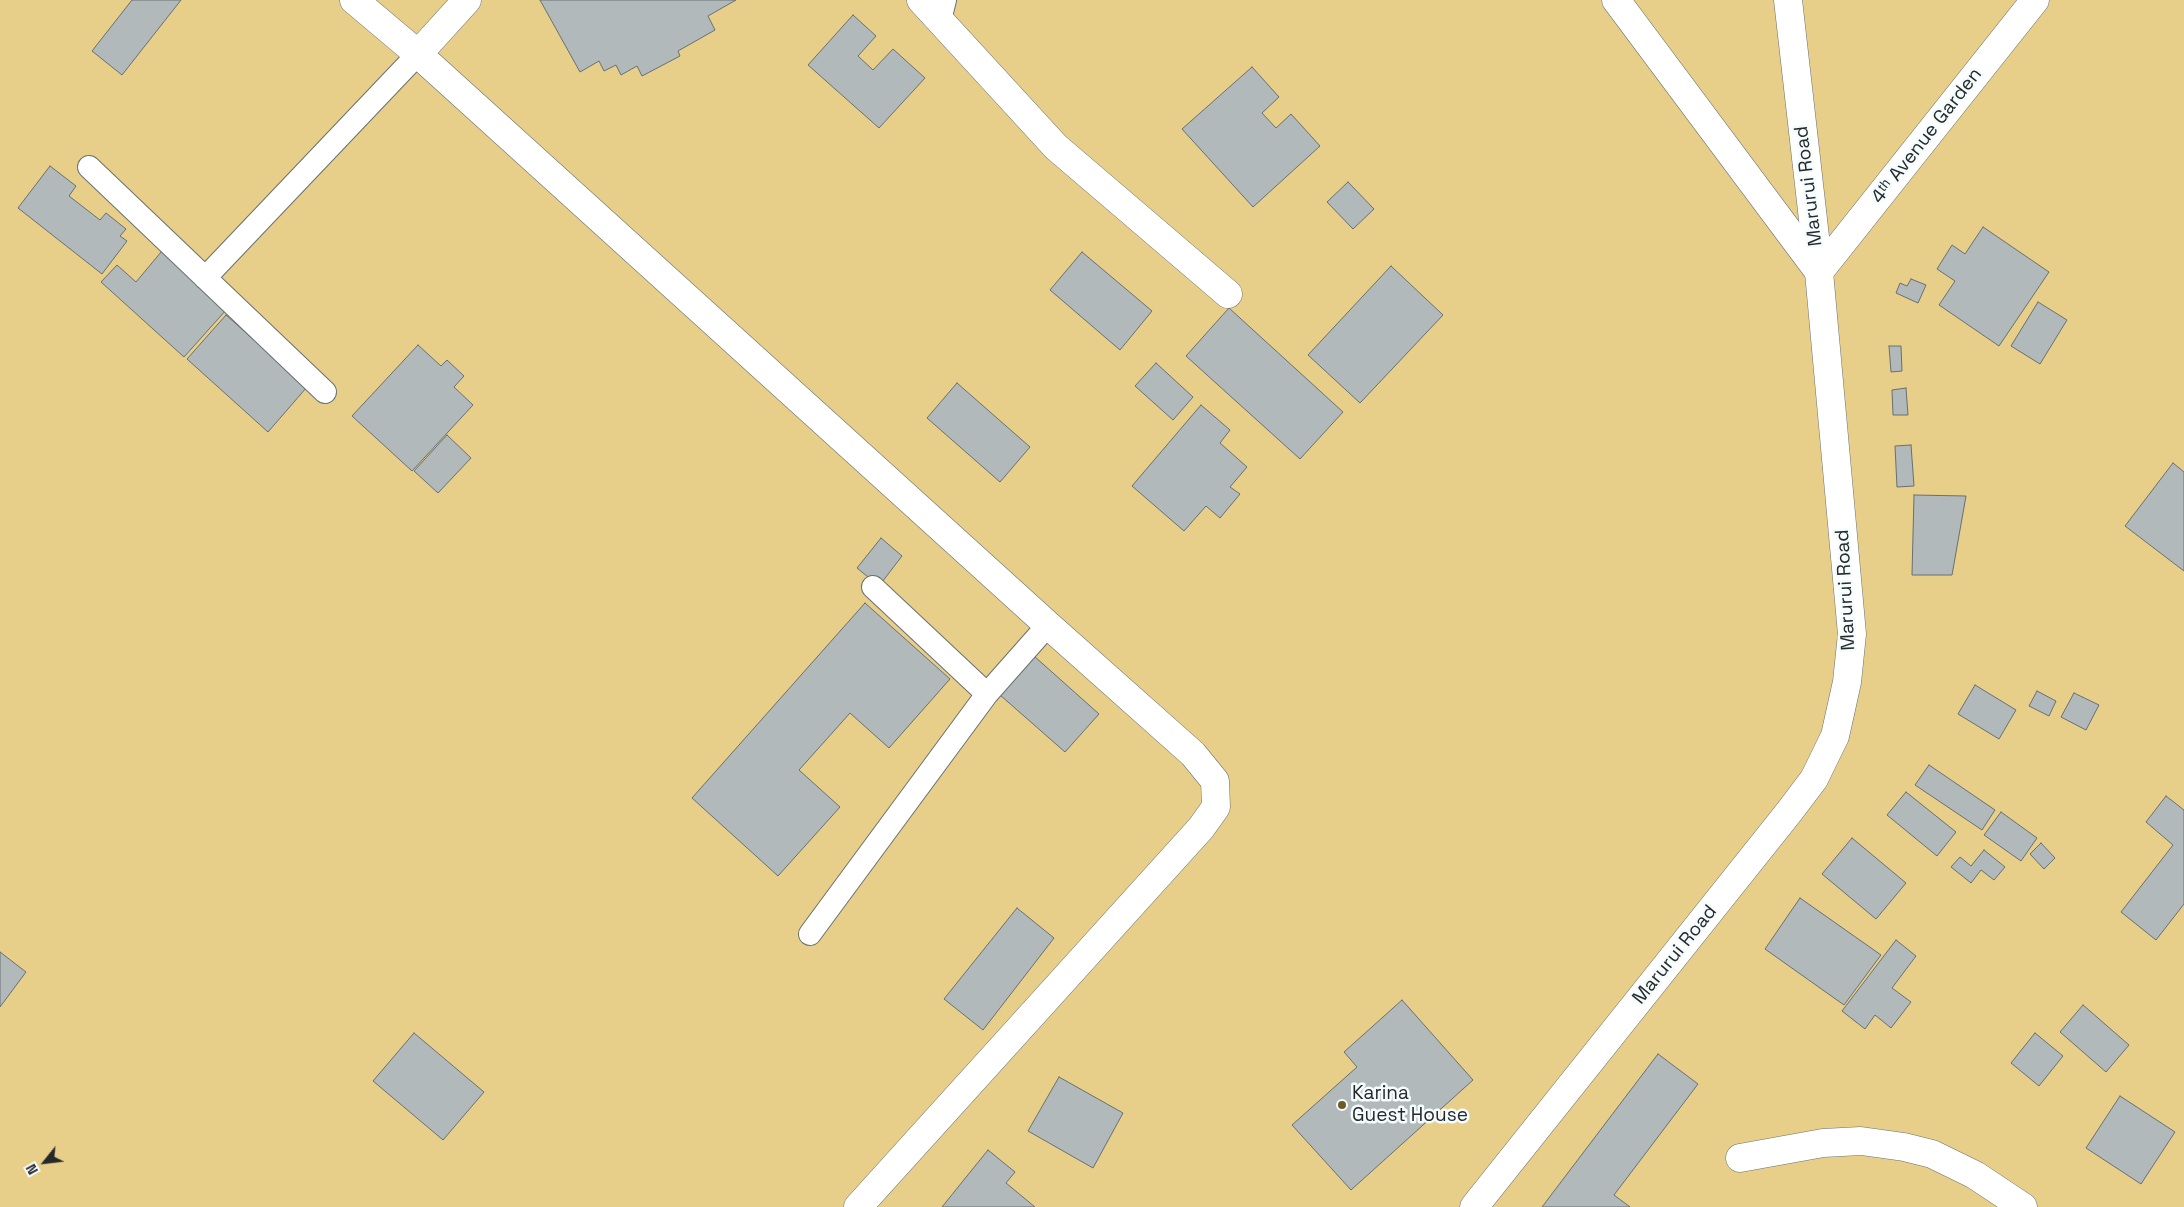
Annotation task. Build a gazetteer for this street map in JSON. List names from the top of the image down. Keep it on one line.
{"streets":{"street":["4ᵗʰ Avenue Garden","Marurui Road"]},"crossings":[["4ᵗʰ Avenue Garden","Marurui Road"]],"places":["Karina Guest House"],"north":"bottom left"}
